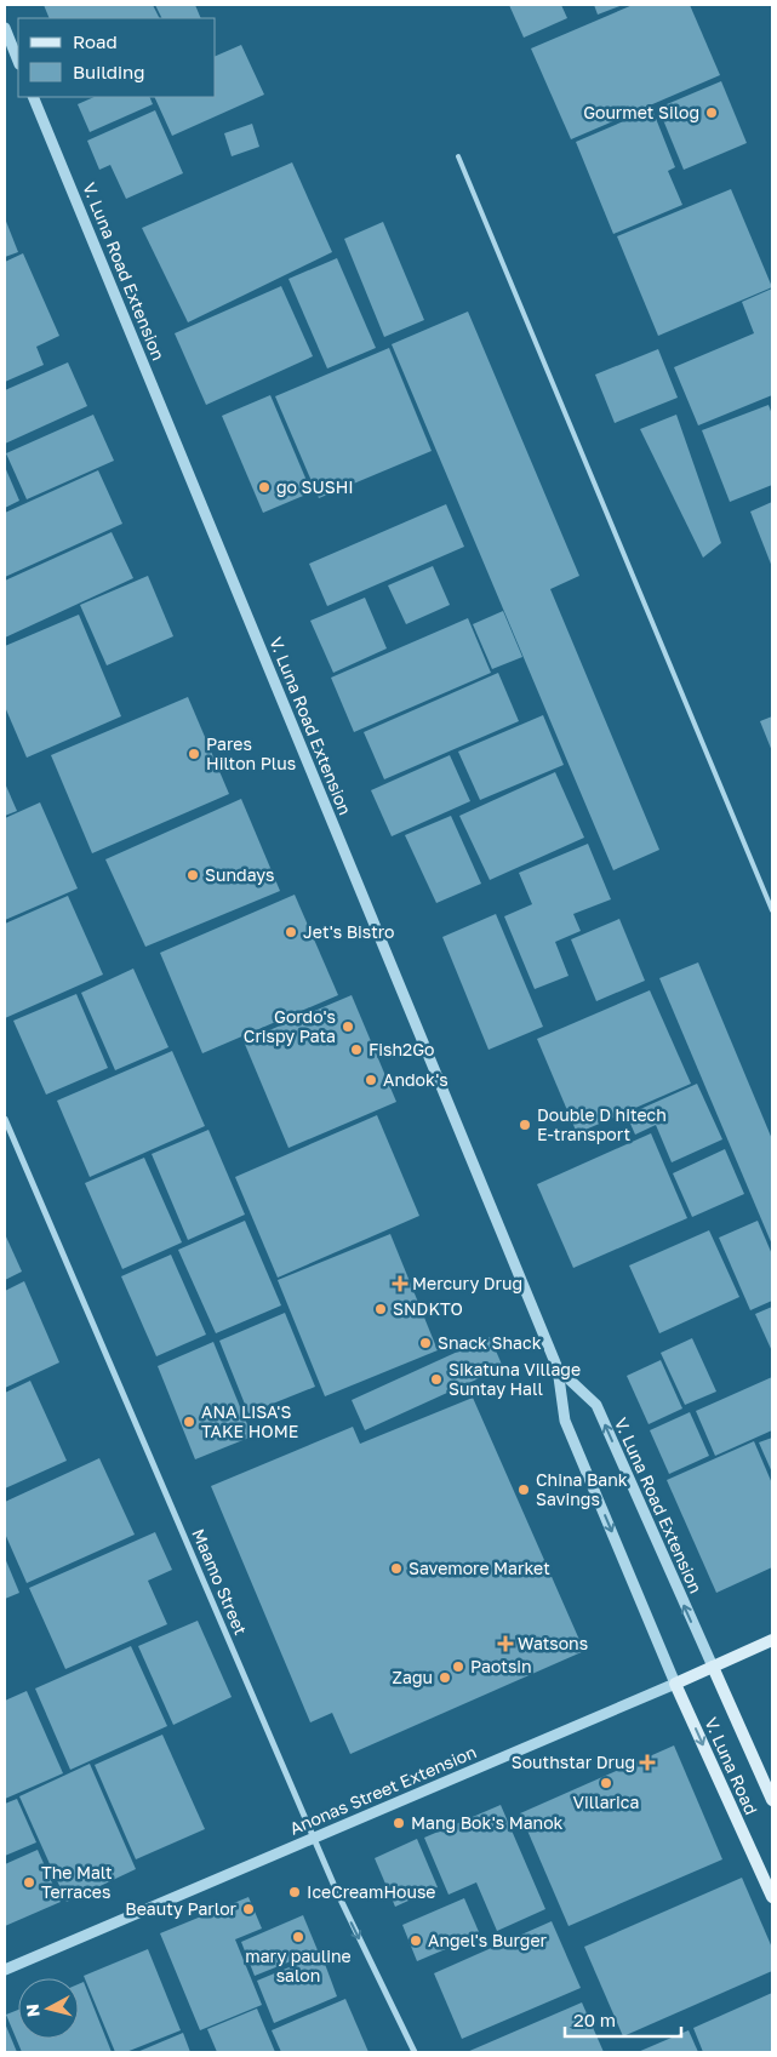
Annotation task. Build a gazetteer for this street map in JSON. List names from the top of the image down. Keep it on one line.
{"streets":{"main road":["V. Luna Road","Anonas Street Extension"],"street":["V. Luna Road Extension","Maamo Street"]},"crossings":[["V. Luna Road Extension","V. Luna Road"],["V. Luna Road Extension","Anonas Street Extension"],["Maamo Street","Anonas Street Extension"],["V. Luna Road","Anonas Street Extension"]],"places":{"other":["Gourmet Silog","go SUSHI","Pares Hilton Plus","Sundays","Jet's Bistro","Gordo's Crispy Pata","Fish2Go","Andok's","Double D hitech E-transport","SNDKTO","Snack Shack","Sikatuna Village Suntay Hall","ANA LISA'S TAKE HOME","China Bank Savings","Savemore Market","Paotsin","Zagu","Villarica","Mang Bok's Manok","The Malt Terraces","IceCreamHouse","Beauty Parlor","mary pauline salon","Angel's Burger"],"health":["Mercury Drug","Watsons","Southstar Drug"]},"legend":["Road","Building"],"scale_bar":"20 m","north":"left"}
